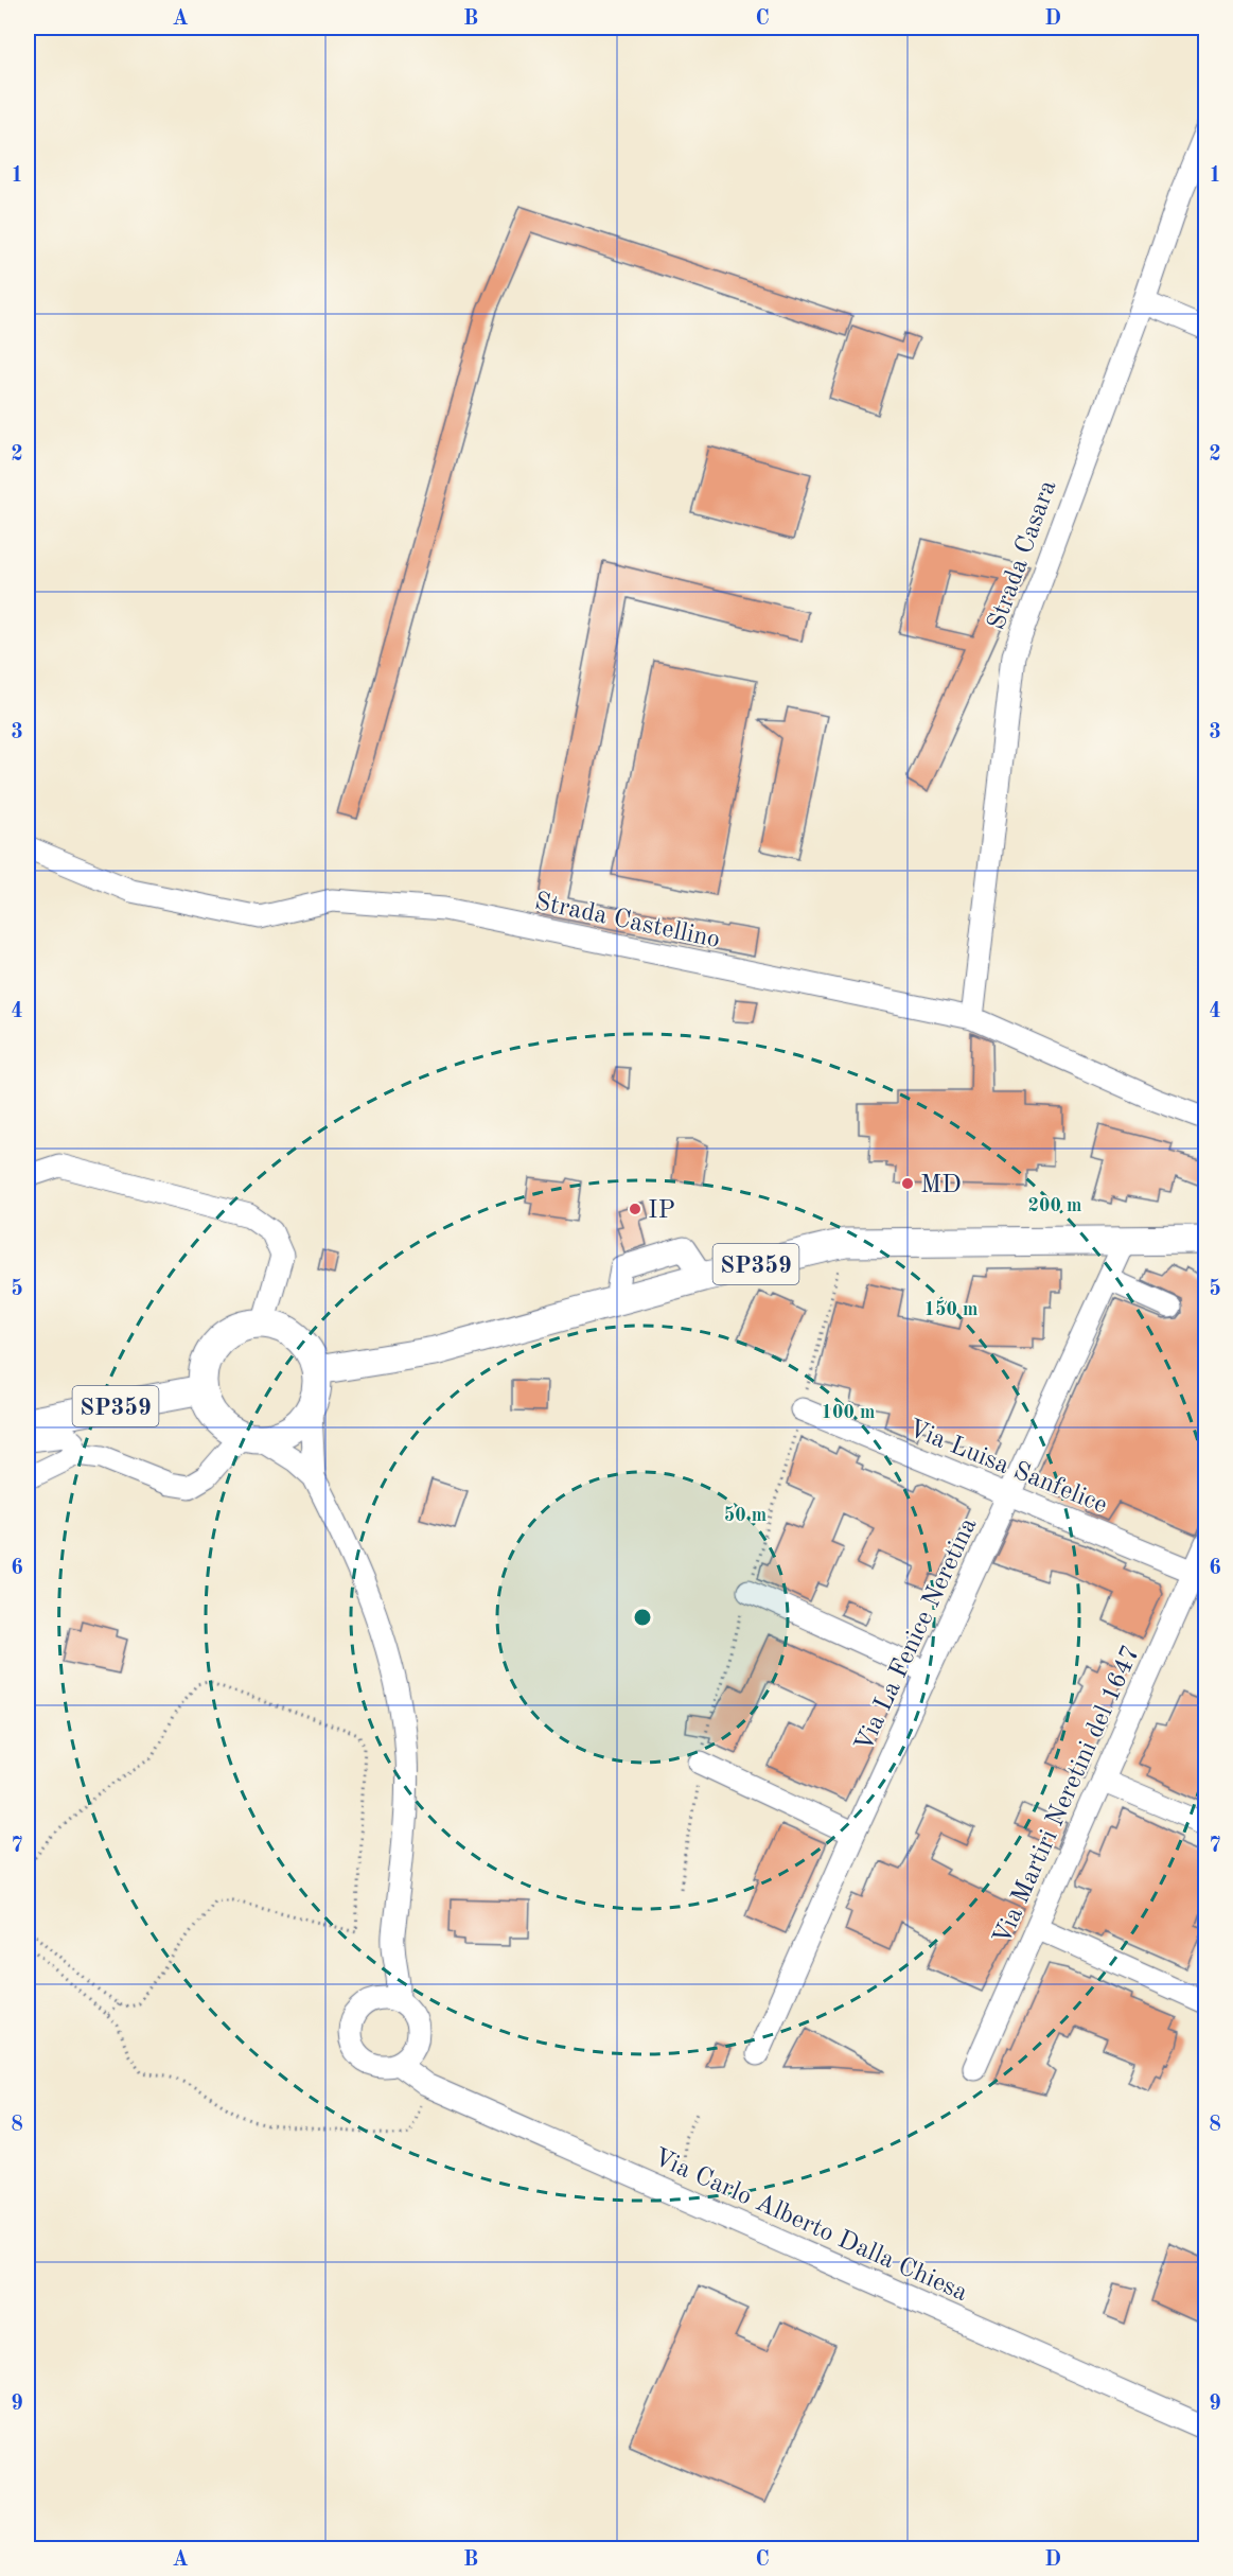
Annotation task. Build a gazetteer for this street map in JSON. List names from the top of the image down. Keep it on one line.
{"streets":{"main road":["SP359"],"street":["Strada Casara","Strada Castellino","Via Luisa Sanfelice","Via La Fenice Neretina","Via Martiri Neretini del 1647","Via Carlo Alberto Dalla Chiesa"]},"crossings":[["Strada Casara","Strada Castellino"],["SP359","Via La Fenice Neretina"],["Via Luisa Sanfelice","Via La Fenice Neretina"],["Via Luisa Sanfelice","Via Martiri Neretini del 1647"]],"places":["MD","IP"],"grid":{"columns":["A","B","C","D"],"rows":["1","2","3","4","5","6","7","8","9"]},"rings":["200 m","150 m","100 m","50 m"]}
